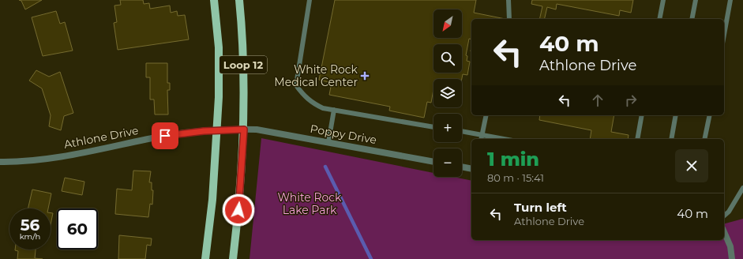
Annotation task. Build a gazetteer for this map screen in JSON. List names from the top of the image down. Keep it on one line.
{"streets":{"main road":["Loop 12"],"street":["Poppy Drive","Athlone Drive"]},"crossings":[["Loop 12","Poppy Drive"],["Loop 12","Athlone Drive"],["Poppy Drive","Athlone Drive"]],"parks":["White Rock Lake Park"],"places":{"health":["White Rock Medical Center"]},"north":"bottom left","page":{"map_buttons":["+","−"],"turn":["40 m","Athlone Drive"],"heading":["1 min","80 m · 15:41"],"list":[{"name":"Turn left","note":"Athlone Drive","value":"40 m"}],"speed":"56 km/h","limit":"60"}}
